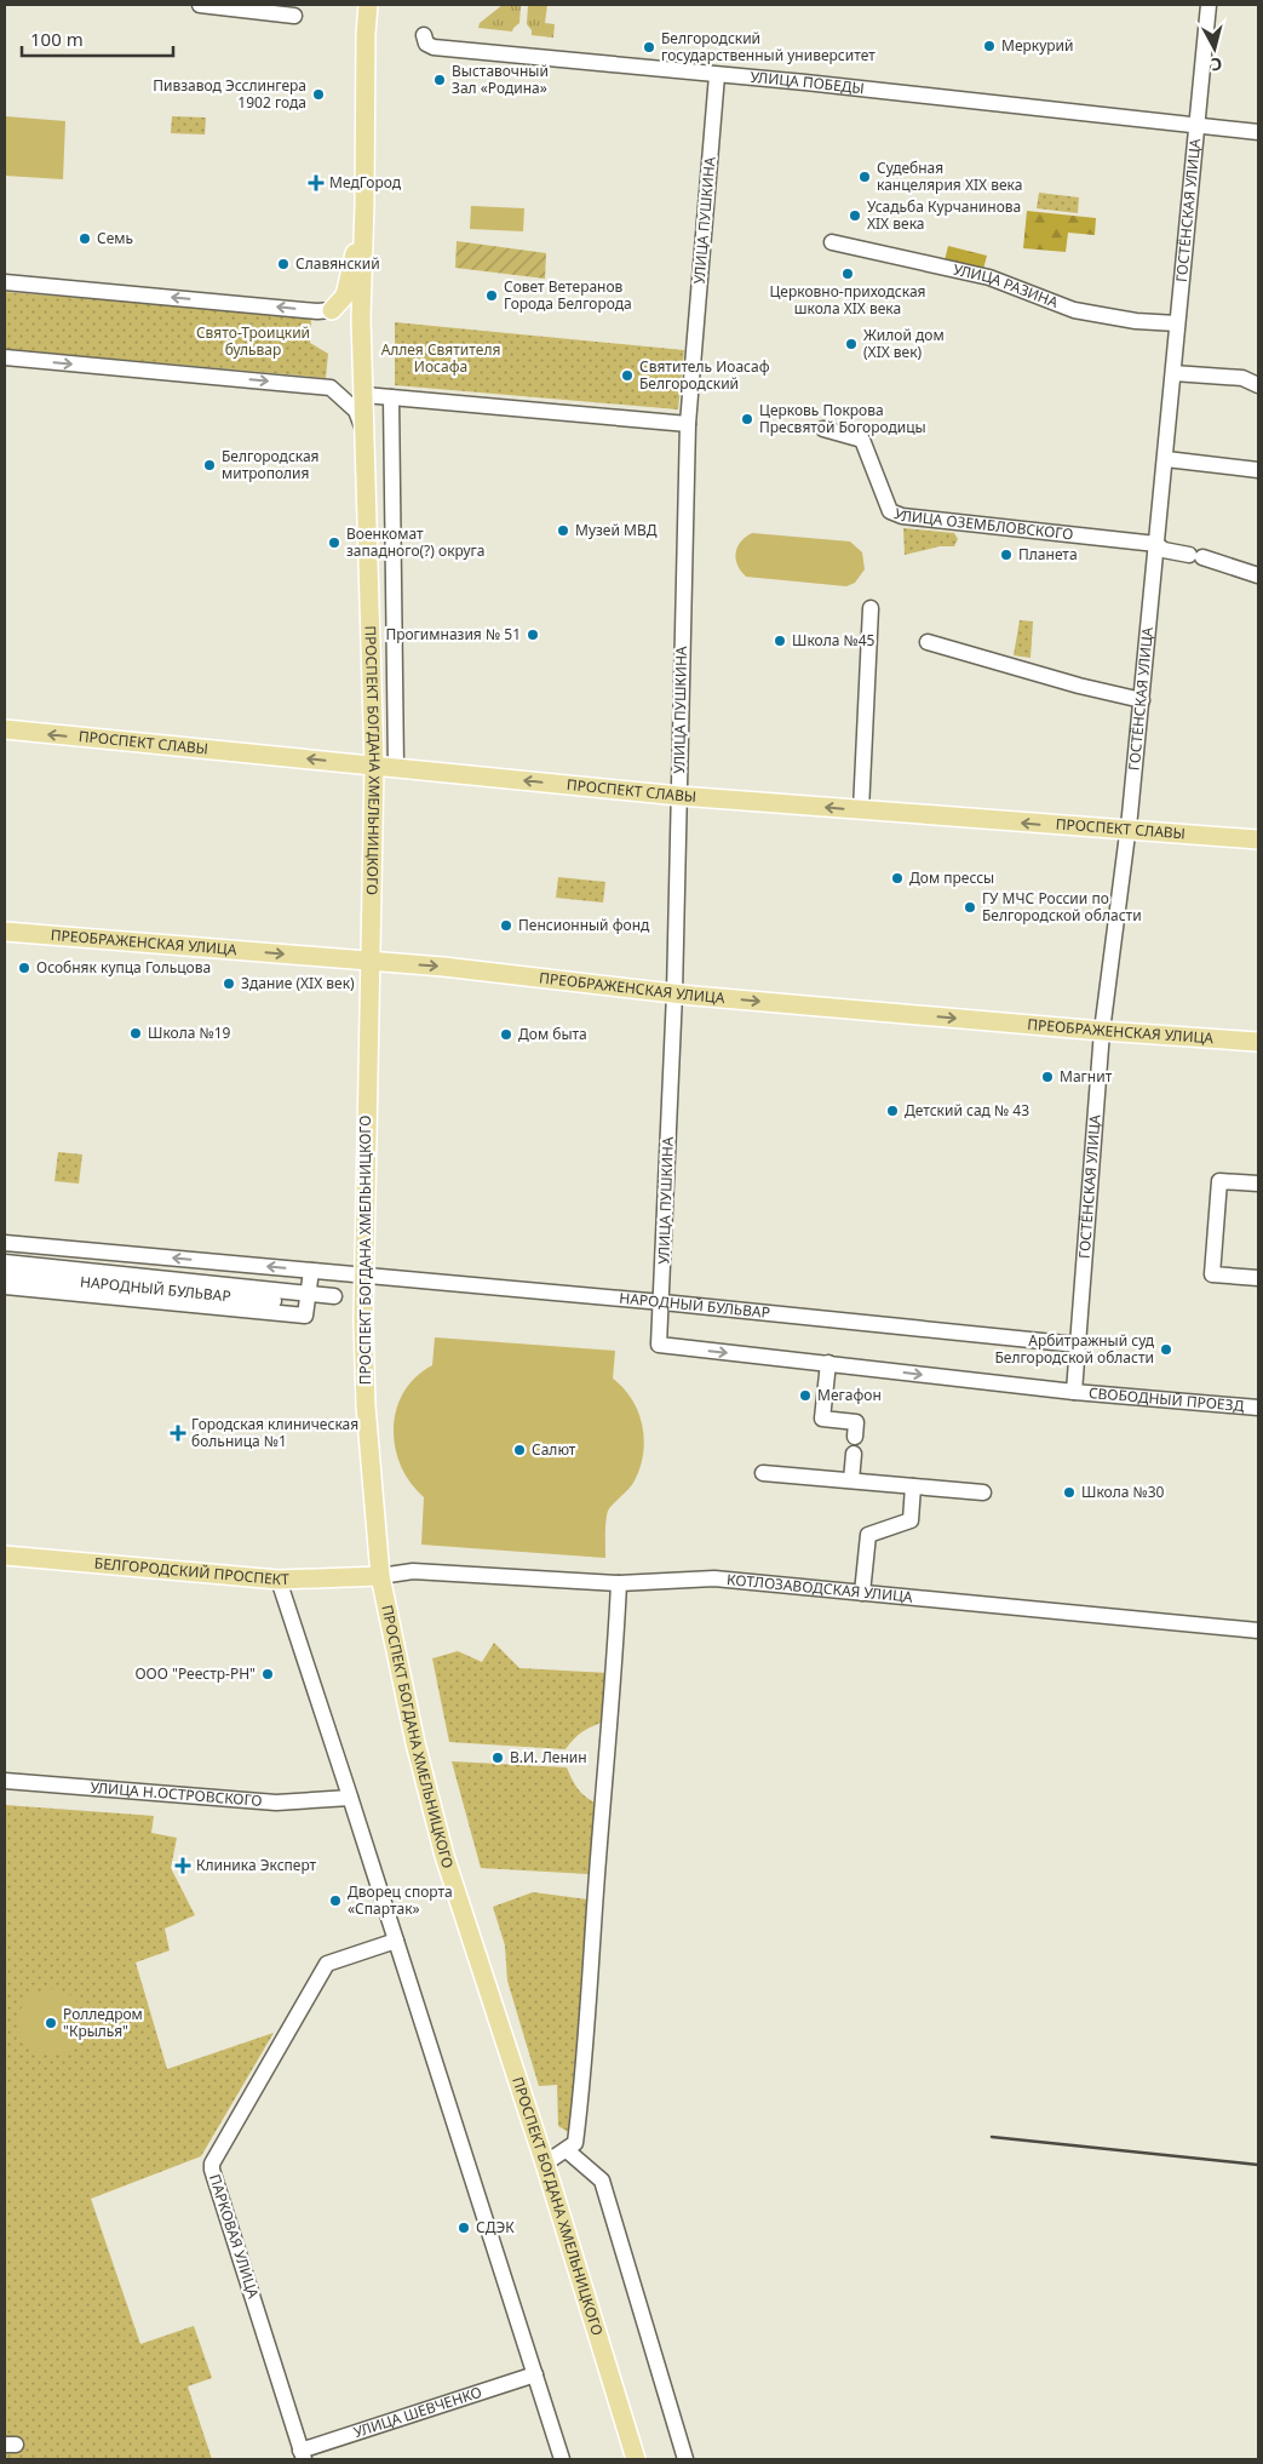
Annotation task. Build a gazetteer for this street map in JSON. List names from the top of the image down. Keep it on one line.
{"streets":{"main road":["ПРОСПЕКТ СЛАВЫ","ПРОСПЕКТ БОГДАНА ХМЕЛЬНИЦКОГО","ПРЕОБРАЖЕНСКАЯ УЛИЦА","БЕЛГОРОДСКИЙ ПРОСПЕКТ"],"street":["УЛИЦА ПОБЕДЫ","ГОСТЁНСКАЯ УЛИЦА","УЛИЦА ПУШКИНА","УЛИЦА РАЗИНА","УЛИЦА ОЗЕМБЛОВСКОГО","НАРОДНЫЙ БУЛЬВАР","СВОБОДНЫЙ ПРОЕЗД","КОТЛОЗАВОДСКАЯ УЛИЦА","УЛИЦА Н.ОСТРОВСКОГО","ПАРКОВАЯ УЛИЦА","УЛИЦА ШЕВЧЕНКО"]},"crossings":[["УЛИЦА ПОБЕДЫ","ГОСТЁНСКАЯ УЛИЦА"],["УЛИЦА ПОБЕДЫ","УЛИЦА ПУШКИНА"],["ГОСТЁНСКАЯ УЛИЦА","УЛИЦА РАЗИНА"],["ГОСТЁНСКАЯ УЛИЦА","УЛИЦА ОЗЕМБЛОВСКОГО"],["ГОСТЁНСКАЯ УЛИЦА","ПРОСПЕКТ СЛАВЫ"],["ГОСТЁНСКАЯ УЛИЦА","ПРЕОБРАЖЕНСКАЯ УЛИЦА"],["ГОСТЁНСКАЯ УЛИЦА","НАРОДНЫЙ БУЛЬВАР"],["ГОСТЁНСКАЯ УЛИЦА","СВОБОДНЫЙ ПРОЕЗД"],["УЛИЦА ПУШКИНА","ПРОСПЕКТ СЛАВЫ"],["УЛИЦА ПУШКИНА","ПРЕОБРАЖЕНСКАЯ УЛИЦА"],["УЛИЦА ПУШКИНА","НАРОДНЫЙ БУЛЬВАР"],["ПРОСПЕКТ СЛАВЫ","ПРОСПЕКТ БОГДАНА ХМЕЛЬНИЦКОГО"],["ПРОСПЕКТ БОГДАНА ХМЕЛЬНИЦКОГО","ПРЕОБРАЖЕНСКАЯ УЛИЦА"],["ПРОСПЕКТ БОГДАНА ХМЕЛЬНИЦКОГО","НАРОДНЫЙ БУЛЬВАР"],["ПРОСПЕКТ БОГДАНА ХМЕЛЬНИЦКОГО","БЕЛГОРОДСКИЙ ПРОСПЕКТ"],["ПРОСПЕКТ БОГДАНА ХМЕЛЬНИЦКОГО","КОТЛОЗАВОДСКАЯ УЛИЦА"],["БЕЛГОРОДСКИЙ ПРОСПЕКТ","КОТЛОЗАВОДСКАЯ УЛИЦА"],["ПАРКОВАЯ УЛИЦА","УЛИЦА ШЕВЧЕНКО"]],"one_way":["ПРОСПЕКТ СЛАВЫ","ПРЕОБРАЖЕНСКАЯ УЛИЦА"],"parks":["Свято-Троицкий бульвар","Аллея Святителя Иосафа"],"places":{"other":["Меркурий","Белгородский государственный университет","Выставочный Зал «Родина»","Пивзавод Эсслингера 1902 года","Судебная канцелярия XIX века","Усадьба Курчанинова XIX века","Семь","Славянский","Церковно-приходская школа XIX века","Совет Ветеранов Города Белгорода","Жилой дом (XIX век)","Святитель Иоасаф Белгородский","Церковь Покрова Пресвятой Богородицы","Белгородская митрополия","Музей МВД","Военкомат западного(?) округа","Планета","Прогимназия № 51","Школа №45","Дом прессы","ГУ МЧС России по Белгородской области","Пенсионный фонд","Особняк купца Гольцова","Здание (XIX век)","Школа №19","Дом быта","Магнит","Детский сад № 43","Арбитражный суд Белгородской области","Мегафон","Салют","Школа №30","ООО \"Реестр-РН\"","В.И. Ленин","Дворец спорта «Спартак»","Ролледром \"Крылья\"","СДЭК"],"health":["МедГород","Городская клиническая больница №1","Клиника Эксперт"]},"scale_bar":"100 m","north":"bottom"}
